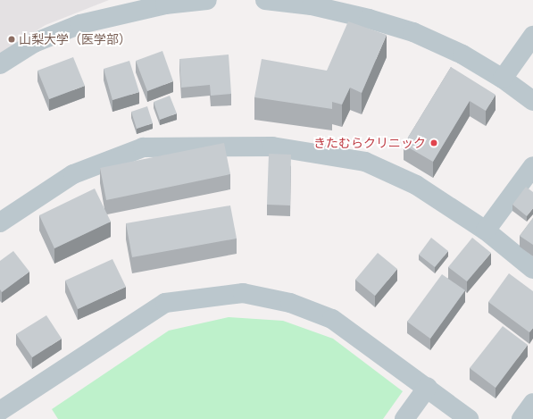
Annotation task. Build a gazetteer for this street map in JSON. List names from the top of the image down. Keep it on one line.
{"places":["山梨大学（医学部）","きたむらクリニック"]}
